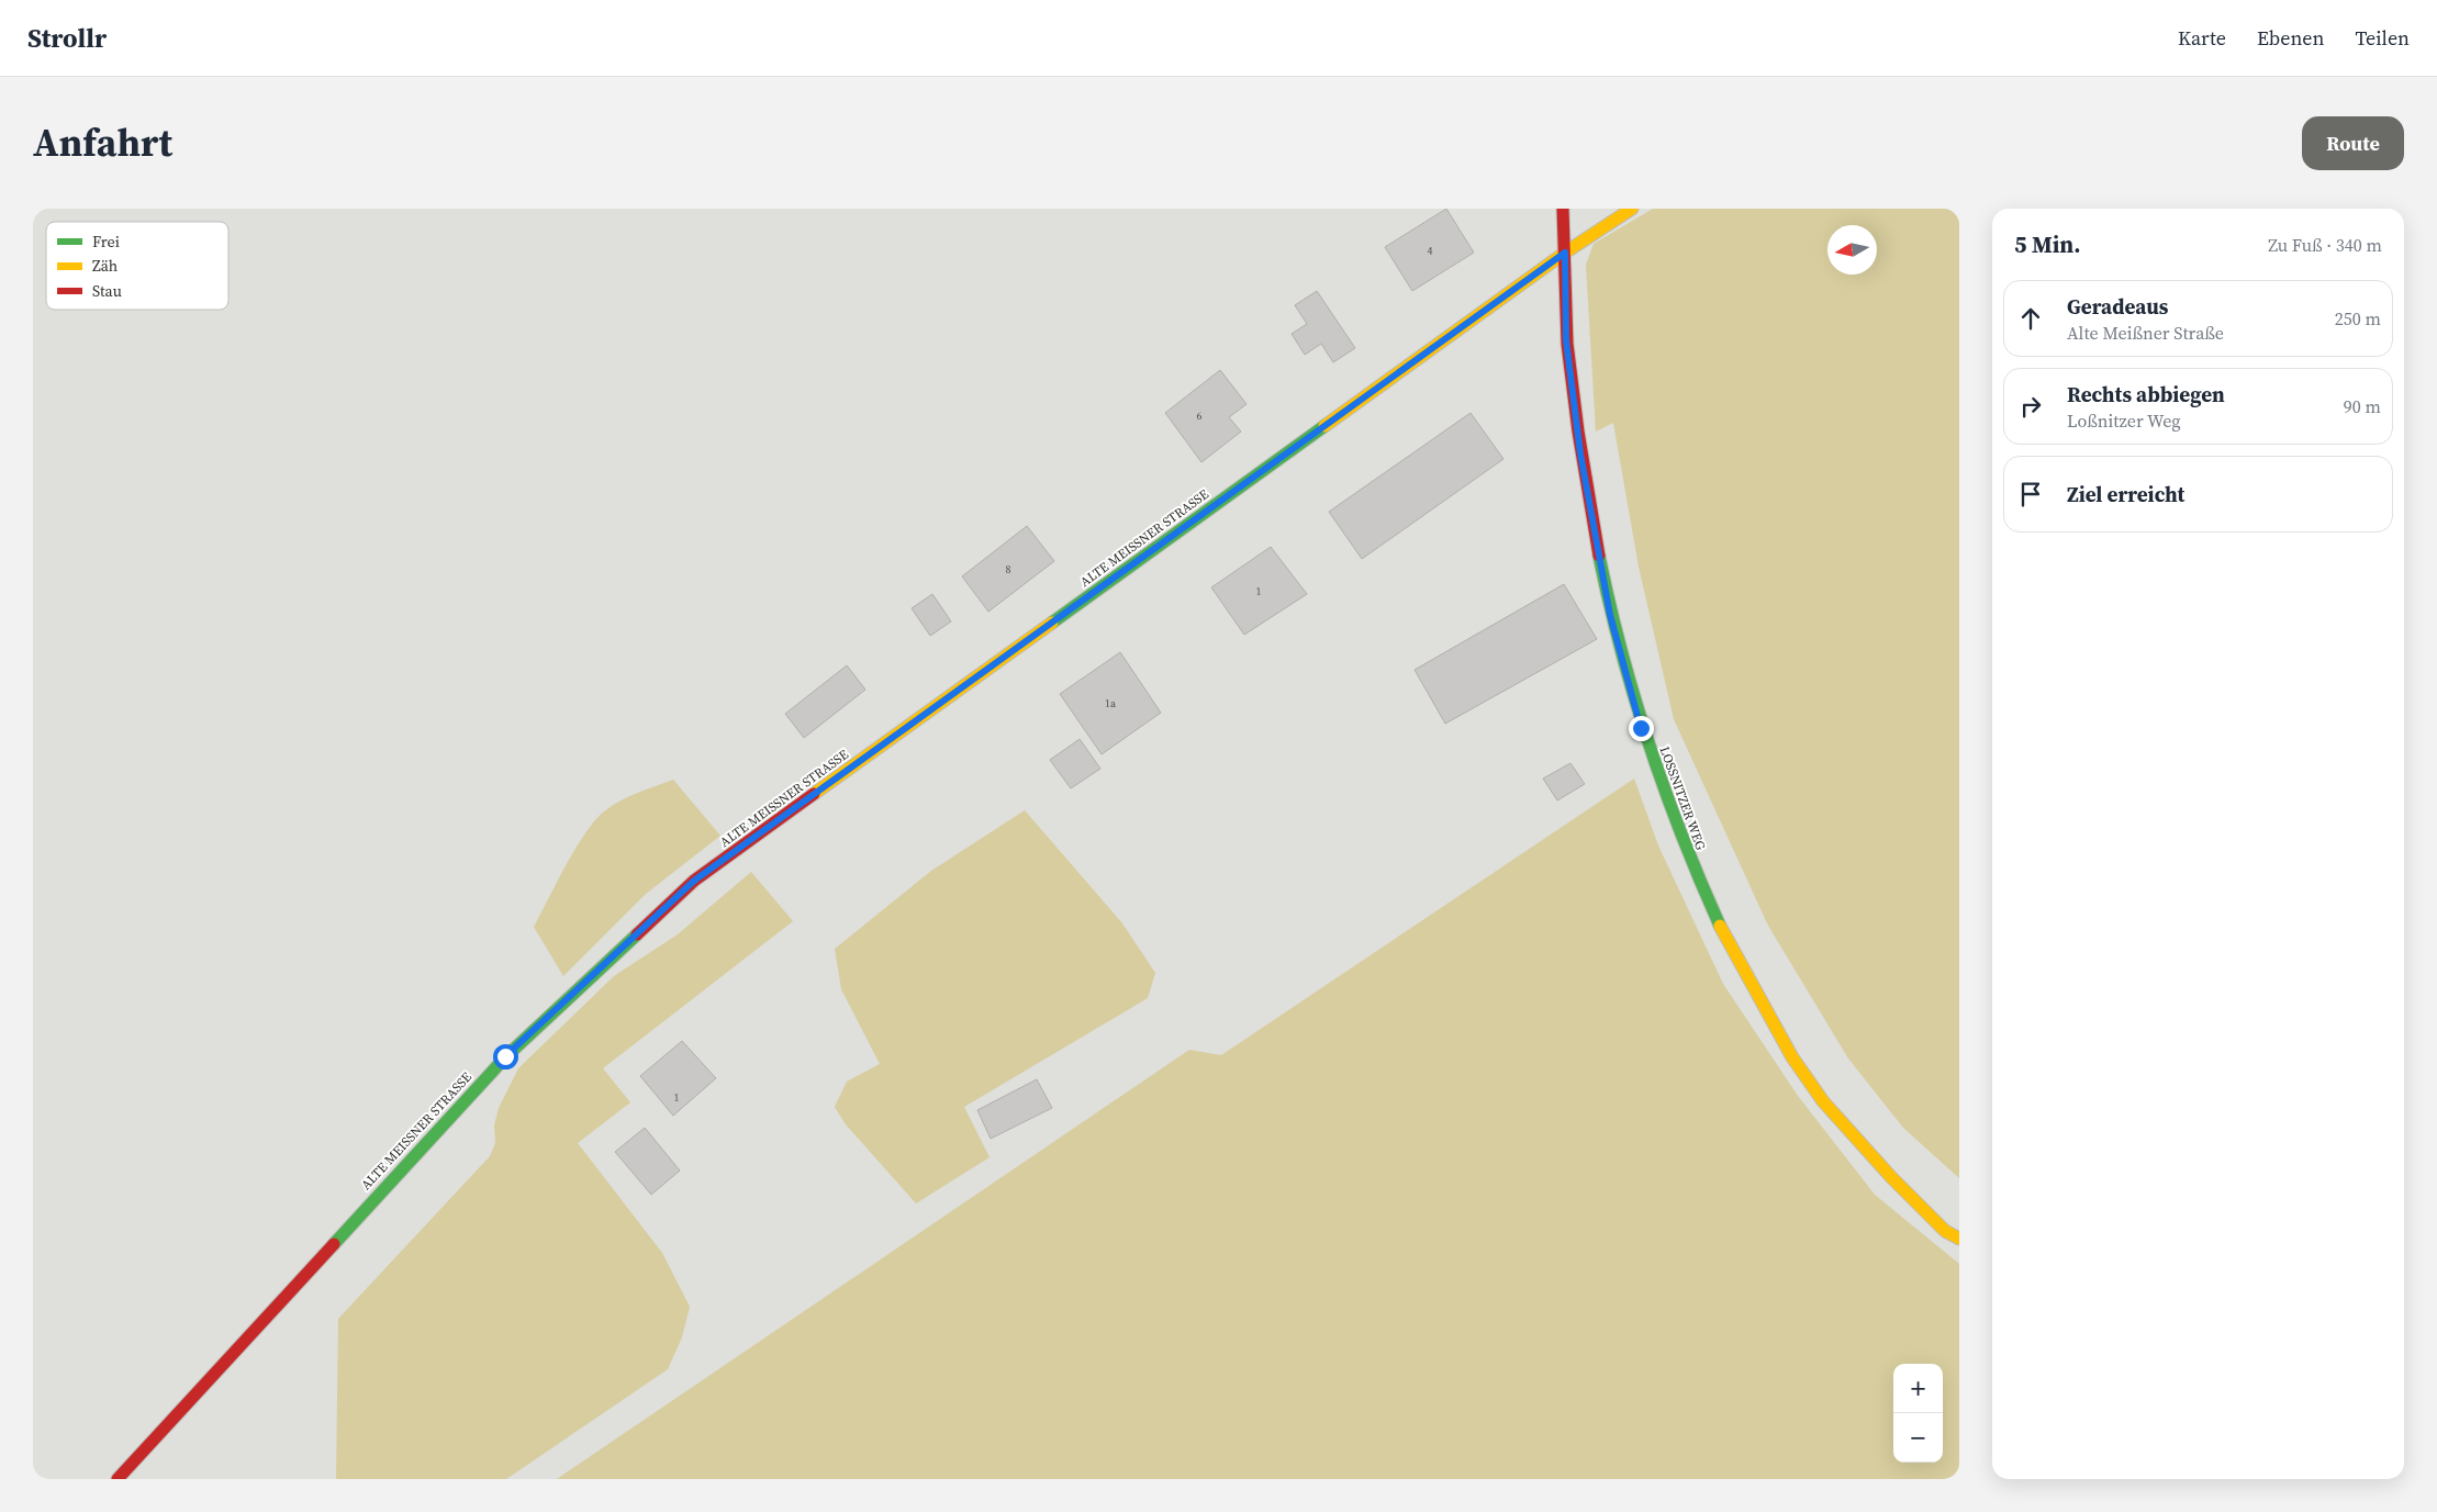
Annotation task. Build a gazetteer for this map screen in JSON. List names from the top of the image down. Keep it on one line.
{"streets":{"street":["ALTE MEISSNER STRASSE","LOSSNITZER WEG"]},"crossings":[["ALTE MEISSNER STRASSE","LOSSNITZER WEG"]],"house_numbers":["4","6","8","1","1a","1"],"legend":["Frei","Zäh","Stau"],"north":"left","page":{"header":"Strollr","nav":["Karte","Ebenen","Teilen"],"title":"Anfahrt","buttons":"Route","heading":["5 Min.","Zu Fuß · 340 m"],"list":[["Geradeaus","Alte Meißner Straße","250 m"],["Rechts abbiegen","Loßnitzer Weg","90 m"],"Ziel erreicht"],"map_buttons":["+","−"]}}
